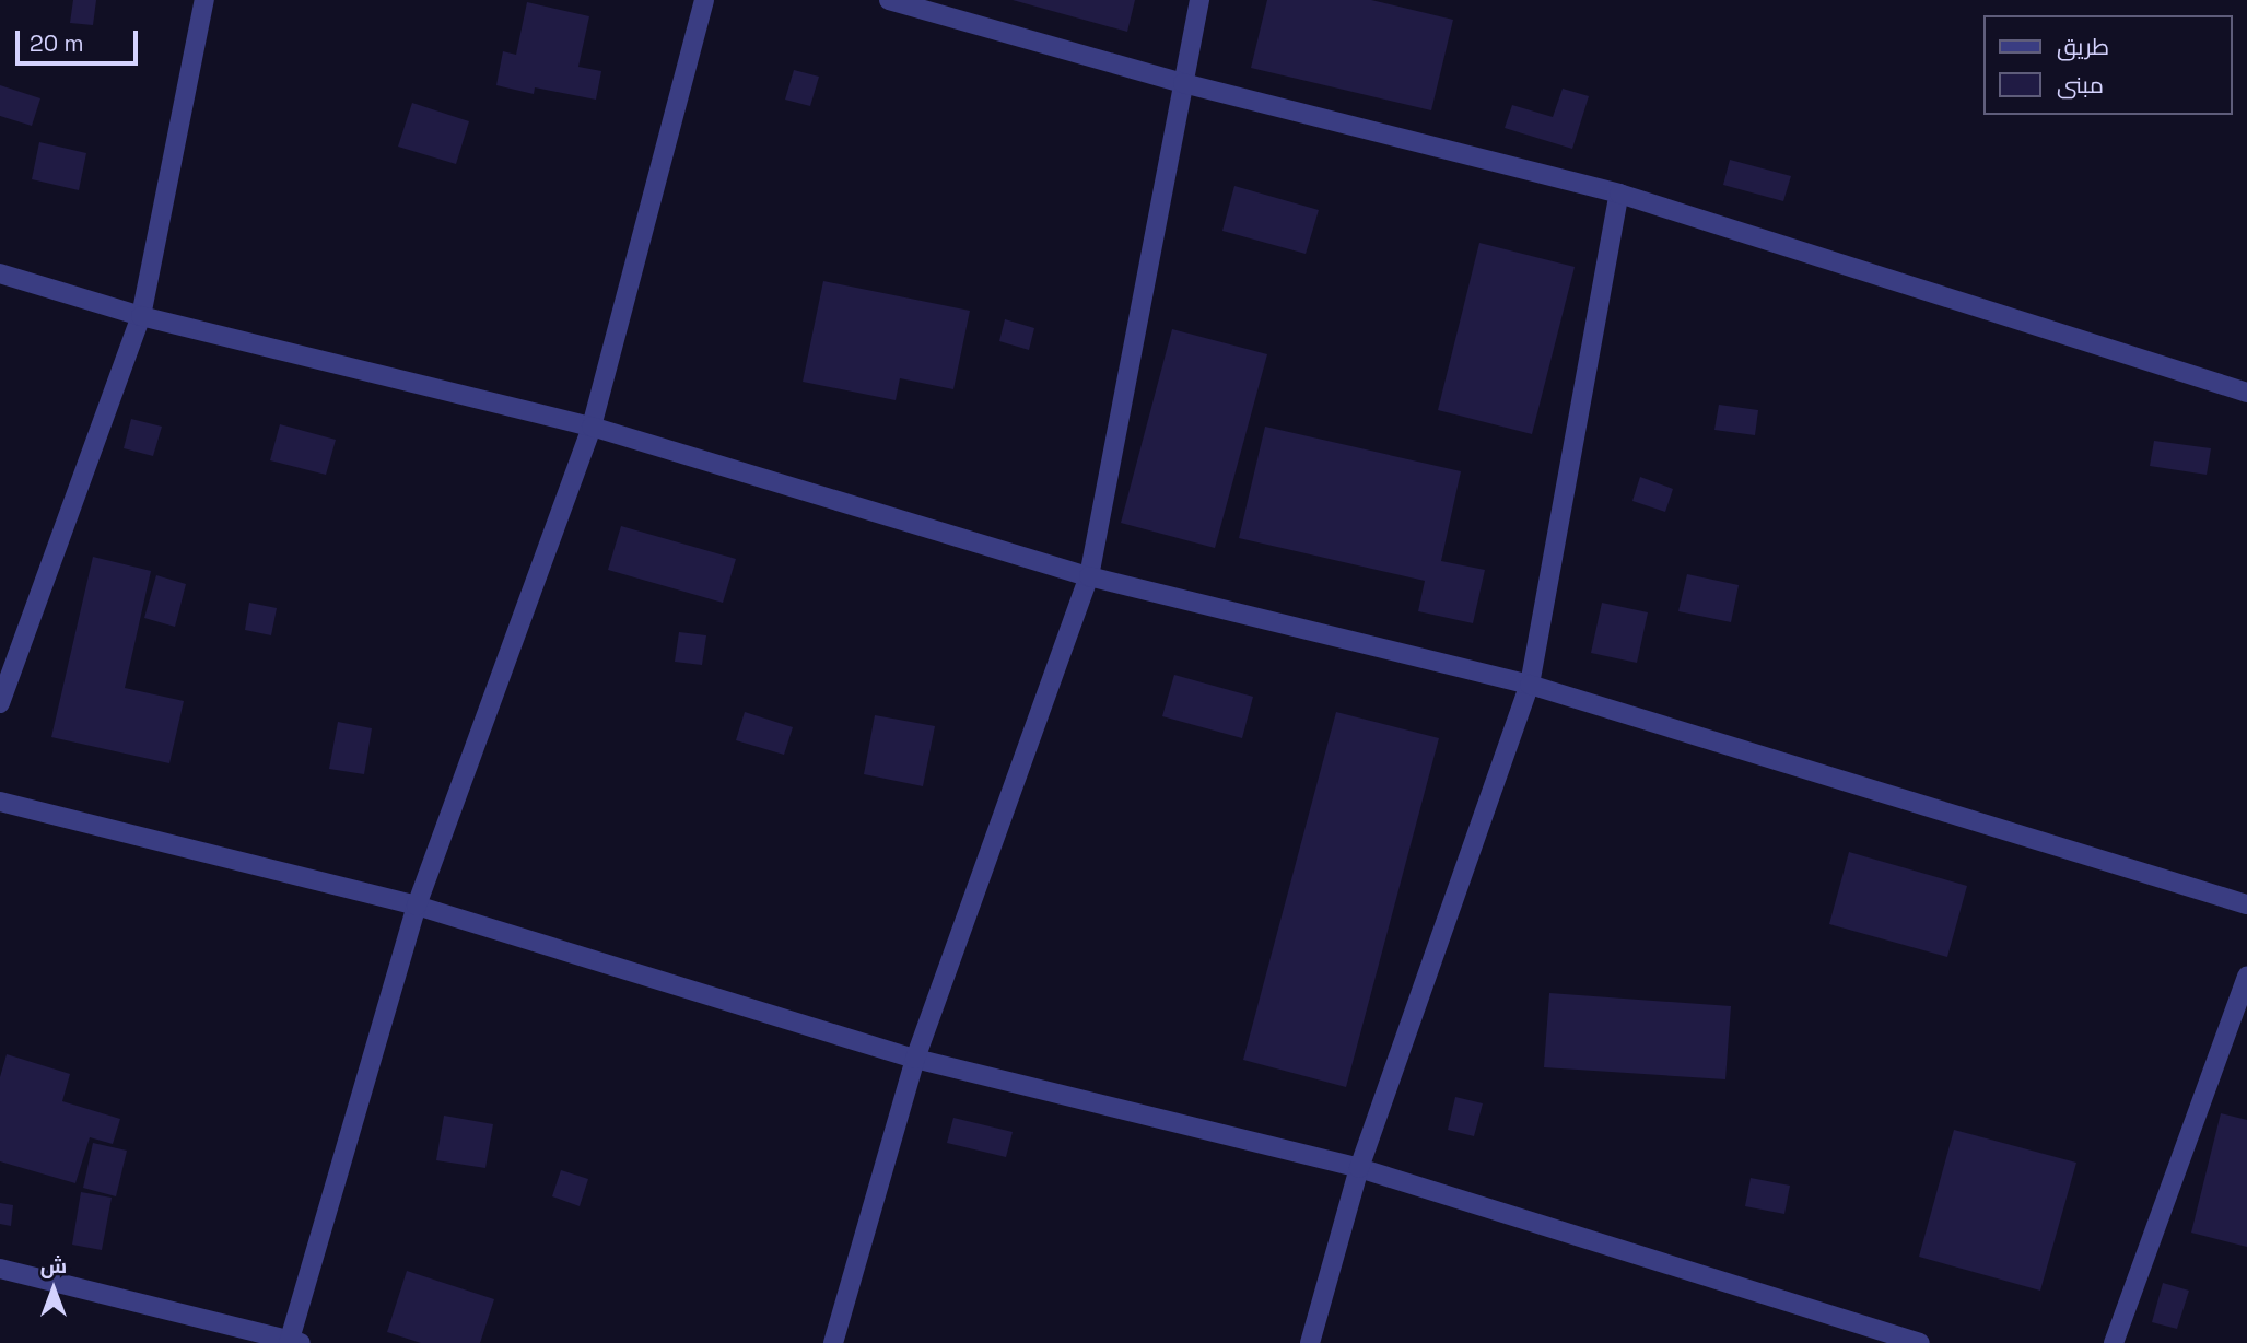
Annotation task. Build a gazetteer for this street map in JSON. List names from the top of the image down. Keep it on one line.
{"legend":["طريق","مبنى"],"scale_bar":"20 m","north":"top"}
